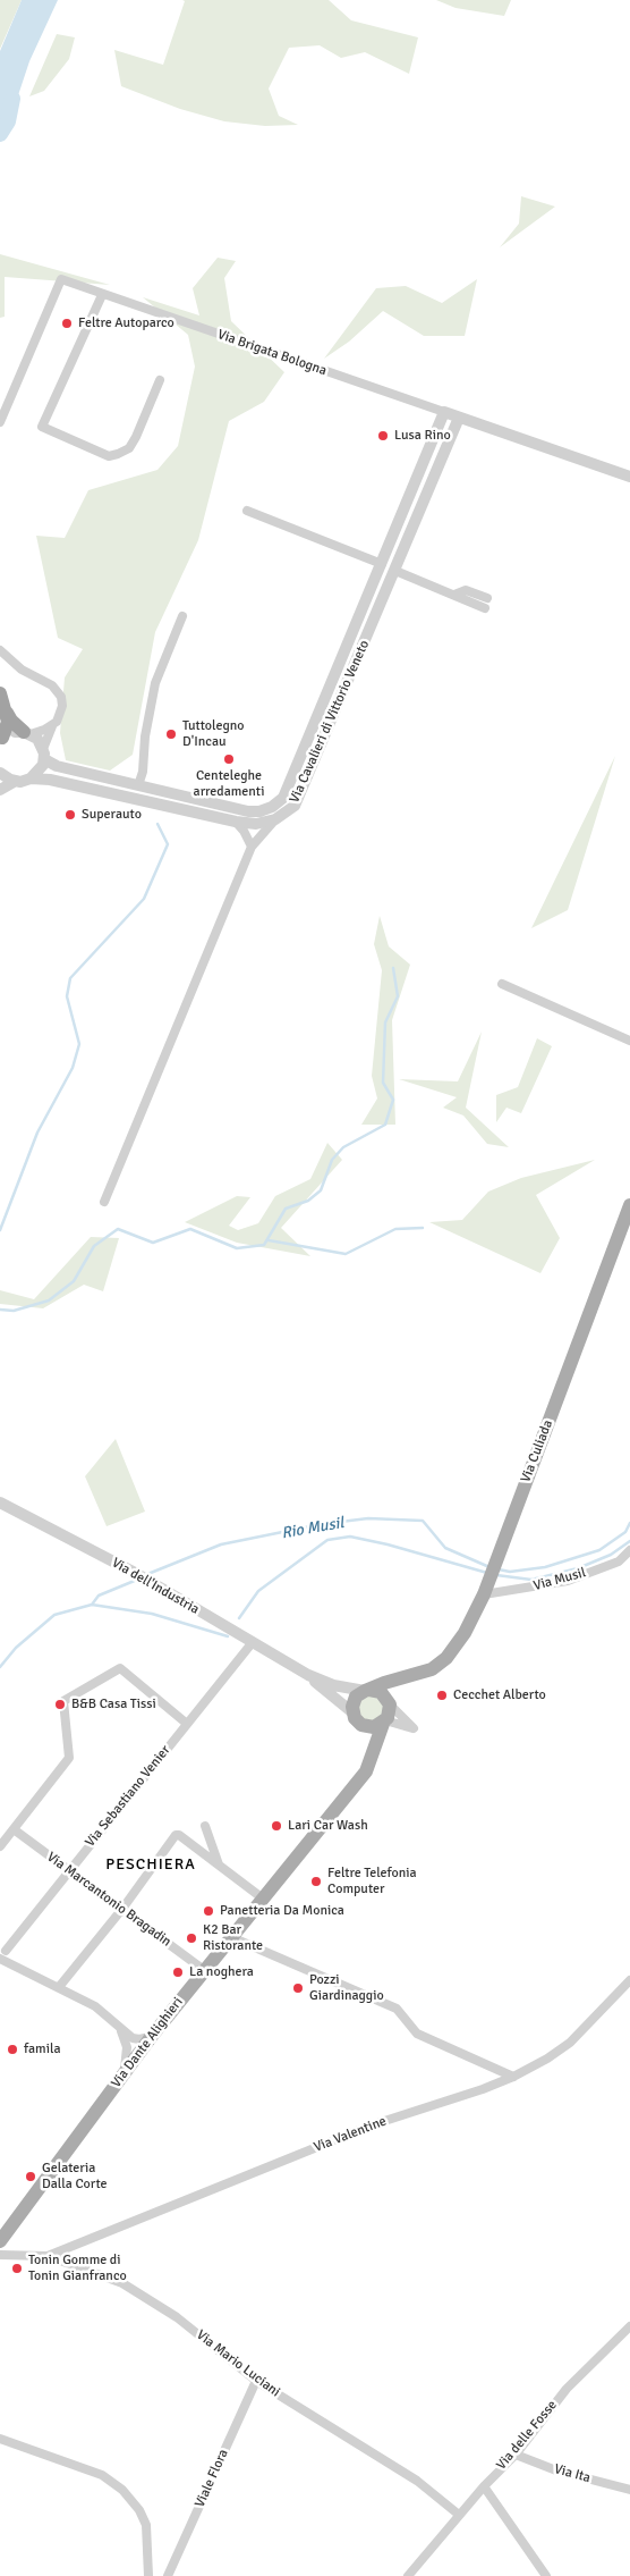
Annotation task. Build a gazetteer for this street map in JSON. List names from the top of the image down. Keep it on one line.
{"streets":{"main road":["Via Culiada","Via Dante Alighieri"],"street":["Via Brigata Bologna","Via Cavalieri di Vittorio Veneto","Via Musil","Via dell'Industria","Via Sebastiano Venier","Via Marcantonio Bragadin","Via Valentine","Via Mario Luciani","Via delle Fosse","Via Ita","Viale Flora"]},"crossings":[["Via Brigata Bologna","Via Cavalieri di Vittorio Veneto"],["Via Culiada","Via Musil"],["Via Culiada","Via dell'Industria"],["Via Culiada","Via Dante Alighieri"],["Via dell'Industria","Via Sebastiano Venier"],["Via dell'Industria","Via Dante Alighieri"],["Via Sebastiano Venier","Via Marcantonio Bragadin"],["Via Marcantonio Bragadin","Via Dante Alighieri"],["Via Valentine","Via Mario Luciani"],["Via Mario Luciani","Via delle Fosse"],["Via Mario Luciani","Viale Flora"],["Via delle Fosse","Via Ita"]],"districts":["PESCHIERA"],"water":["Rio Musil"],"places":["Feltre Autoparco","Lusa Rino","Tuttolegno D'Incau","Centeleghe arredamenti","Superauto","Cecchet Alberto","B&B Casa Tissi","Lari Car Wash","Feltre Telefonia Computer","Panetteria Da Monica","K2 Bar Ristorante","La noghera","Pozzi Giardinaggio","famila","Gelateria Dalla Corte","Tonin Gomme di Tonin Gianfranco"]}
